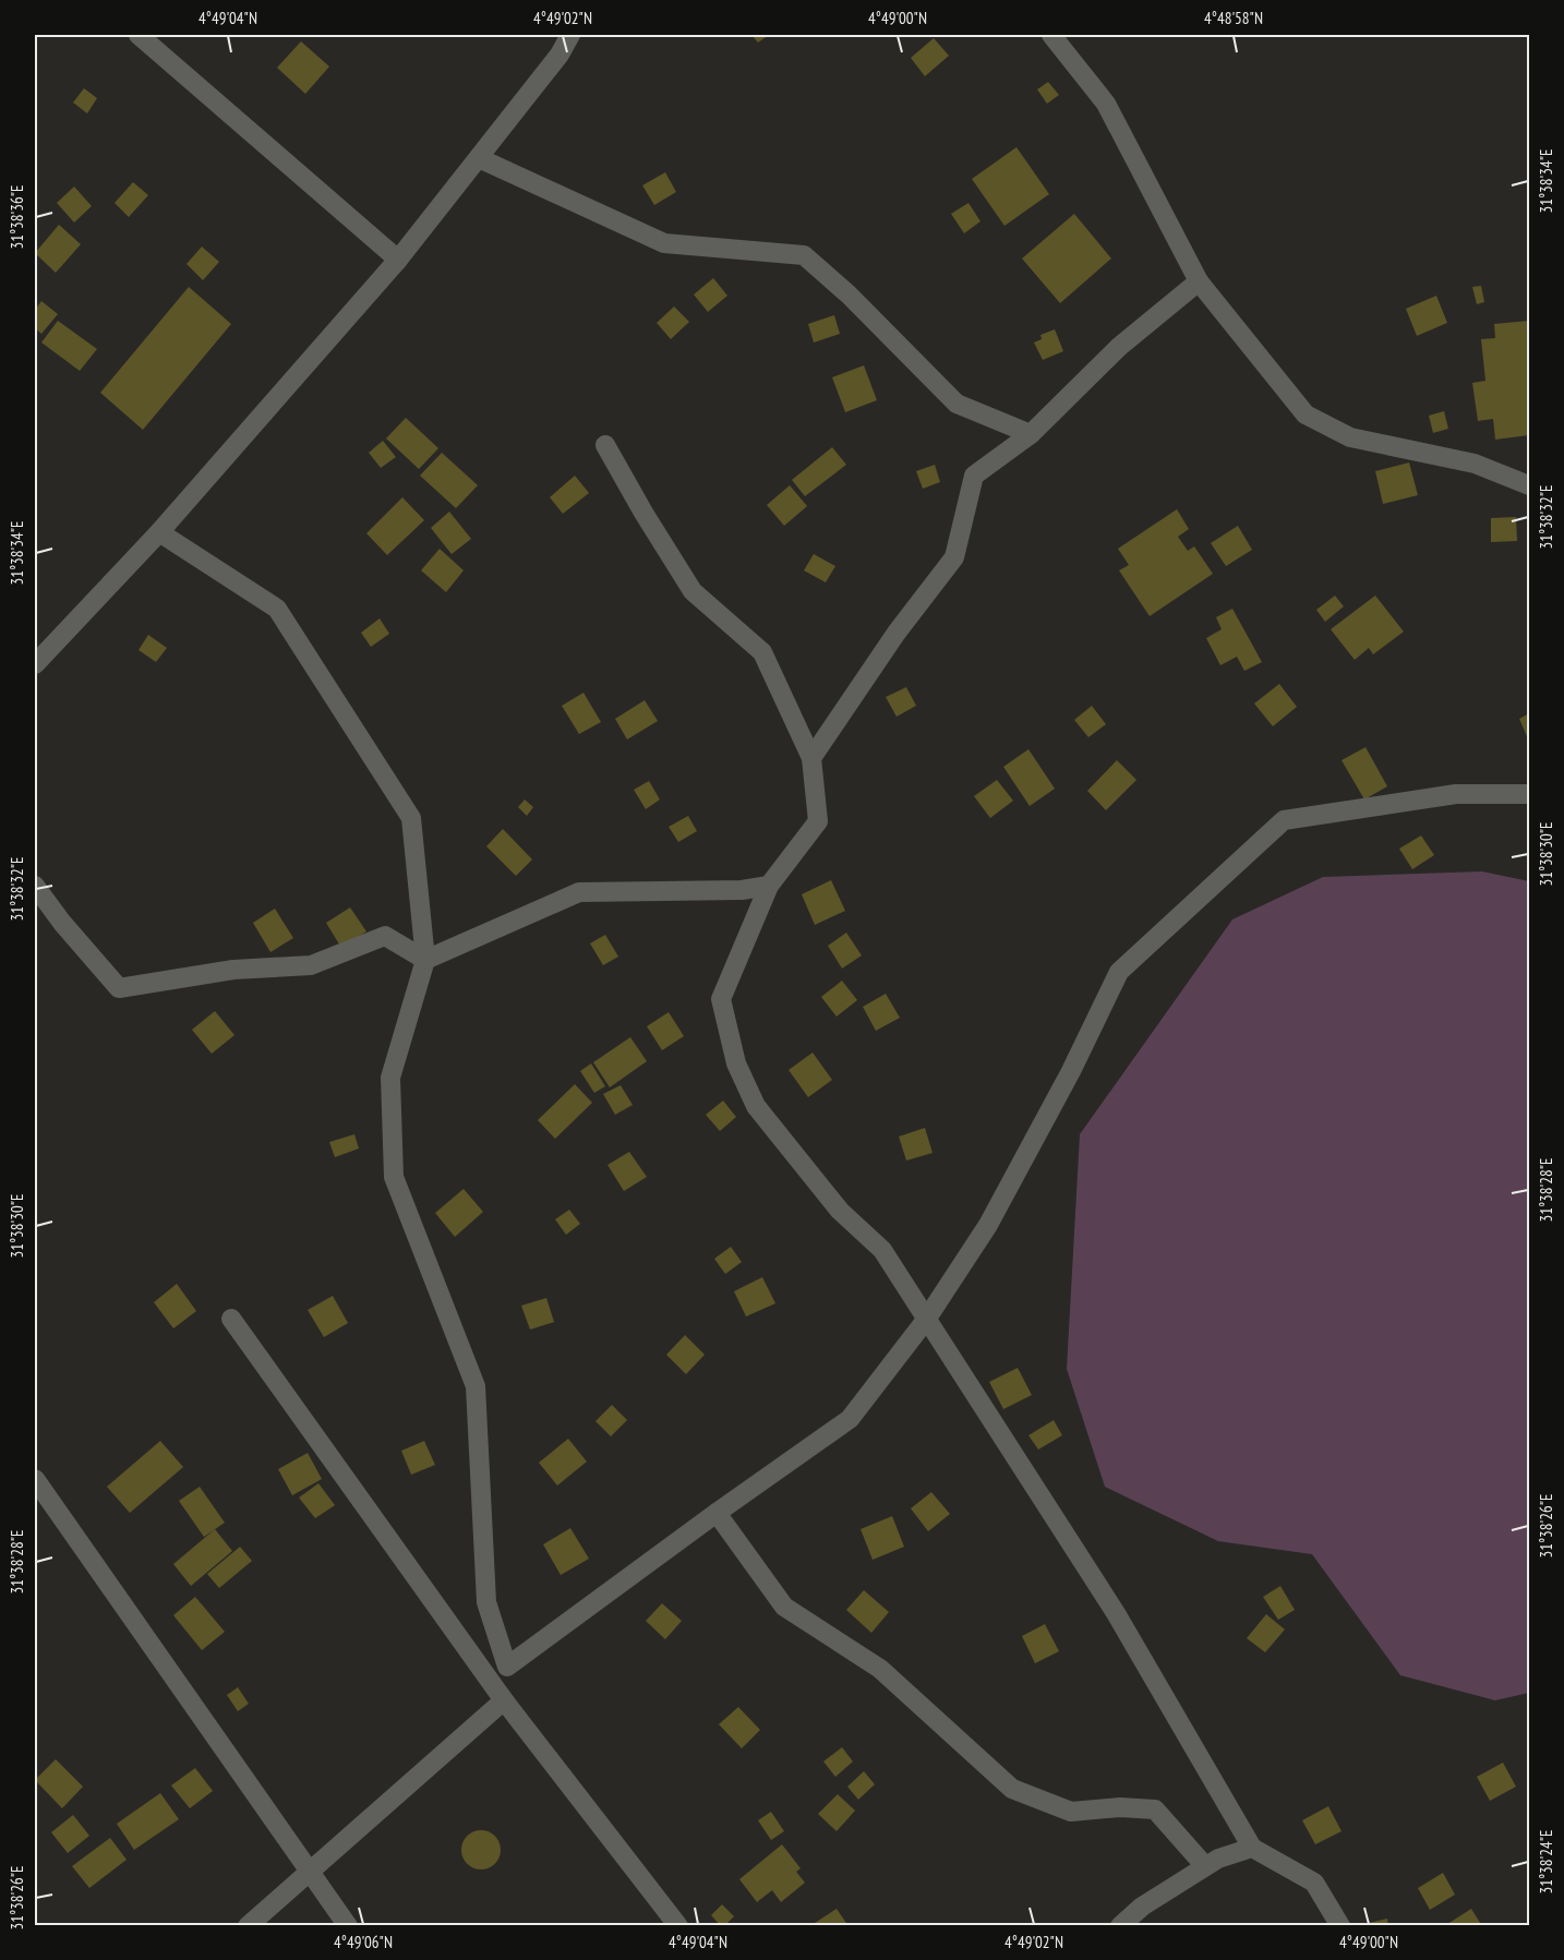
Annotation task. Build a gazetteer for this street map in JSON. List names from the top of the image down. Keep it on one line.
{"coordinates":["4°49'04\"N","4°49'02\"N","4°49'00\"N","4°48'58\"N","31°38'34\"E","31°38'36\"E","31°38'32\"E","31°38'30\"E","31°38'28\"E","31°38'26\"E","31°38'24\"E","4°49'06\"N"]}
